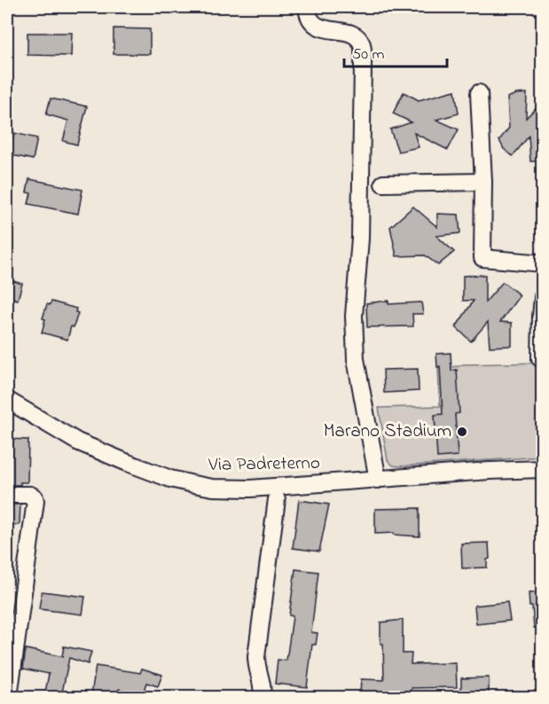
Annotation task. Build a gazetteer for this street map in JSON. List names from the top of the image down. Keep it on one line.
{"streets":{"street":["Via Padreterno"]},"places":["Marano Stadium"],"scale_bar":"50 m"}
